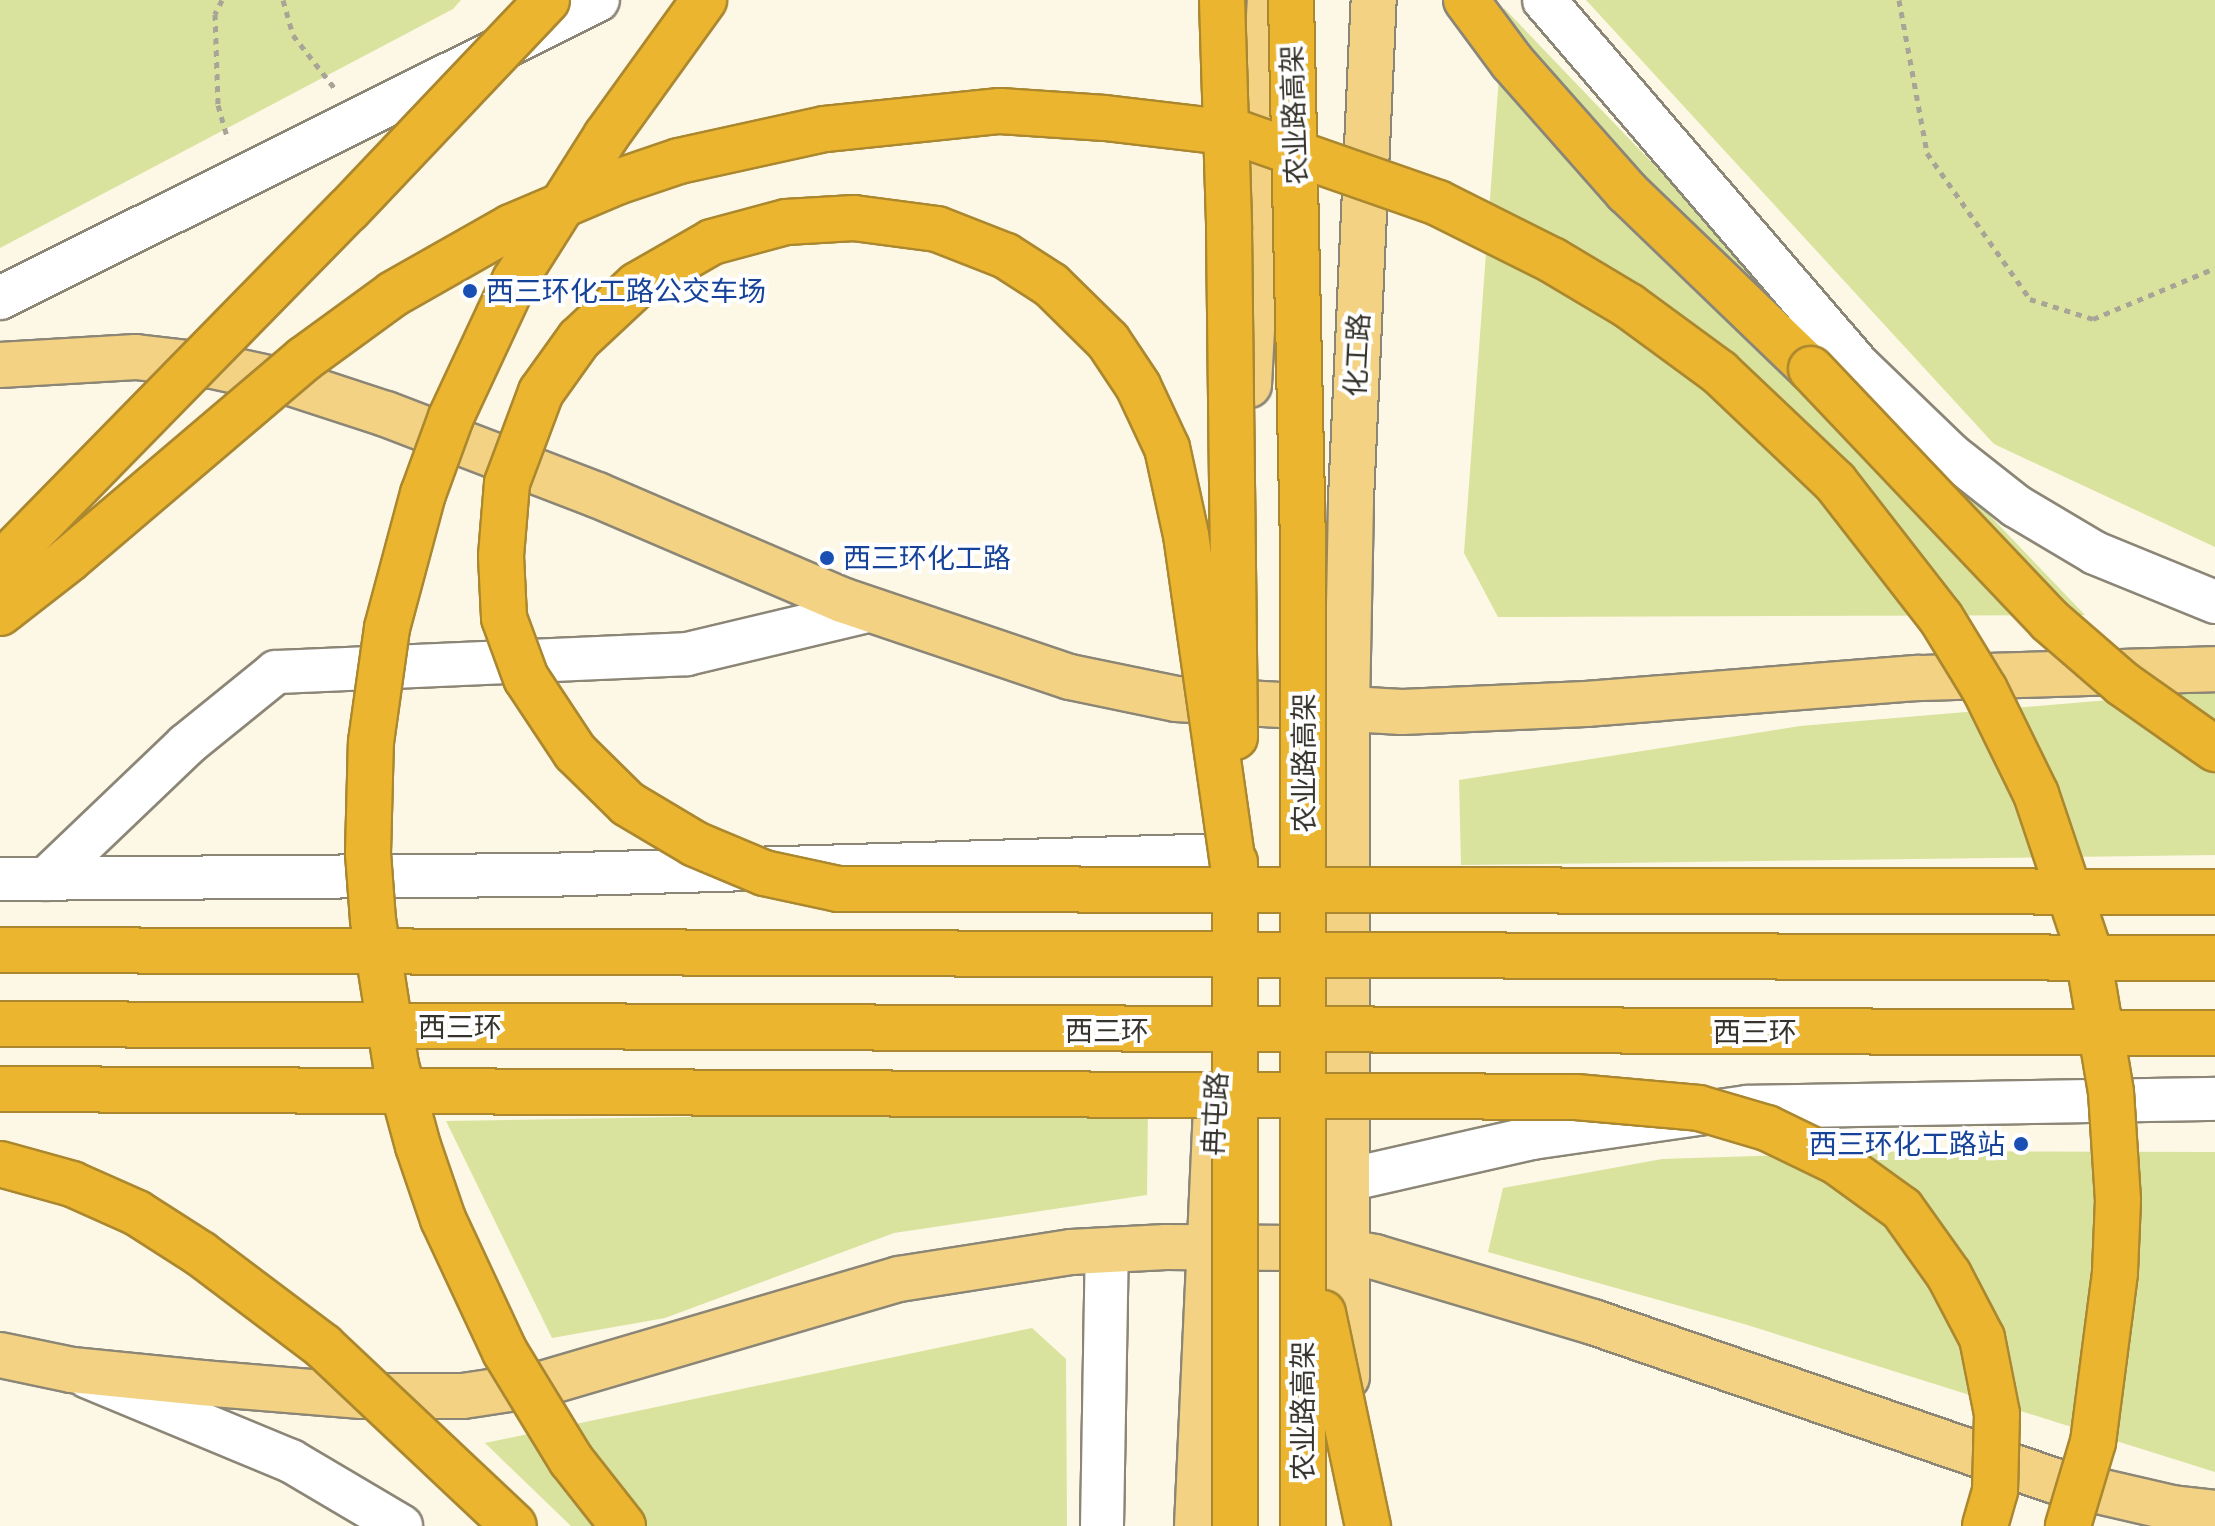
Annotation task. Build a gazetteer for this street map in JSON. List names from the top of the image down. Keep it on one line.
{"streets":{"highway":["农业路高架","西三环"],"main road":["化工路","冉屯路"]},"places":["西三环化工路公交车场","西三环化工路","西三环化工路站"]}
